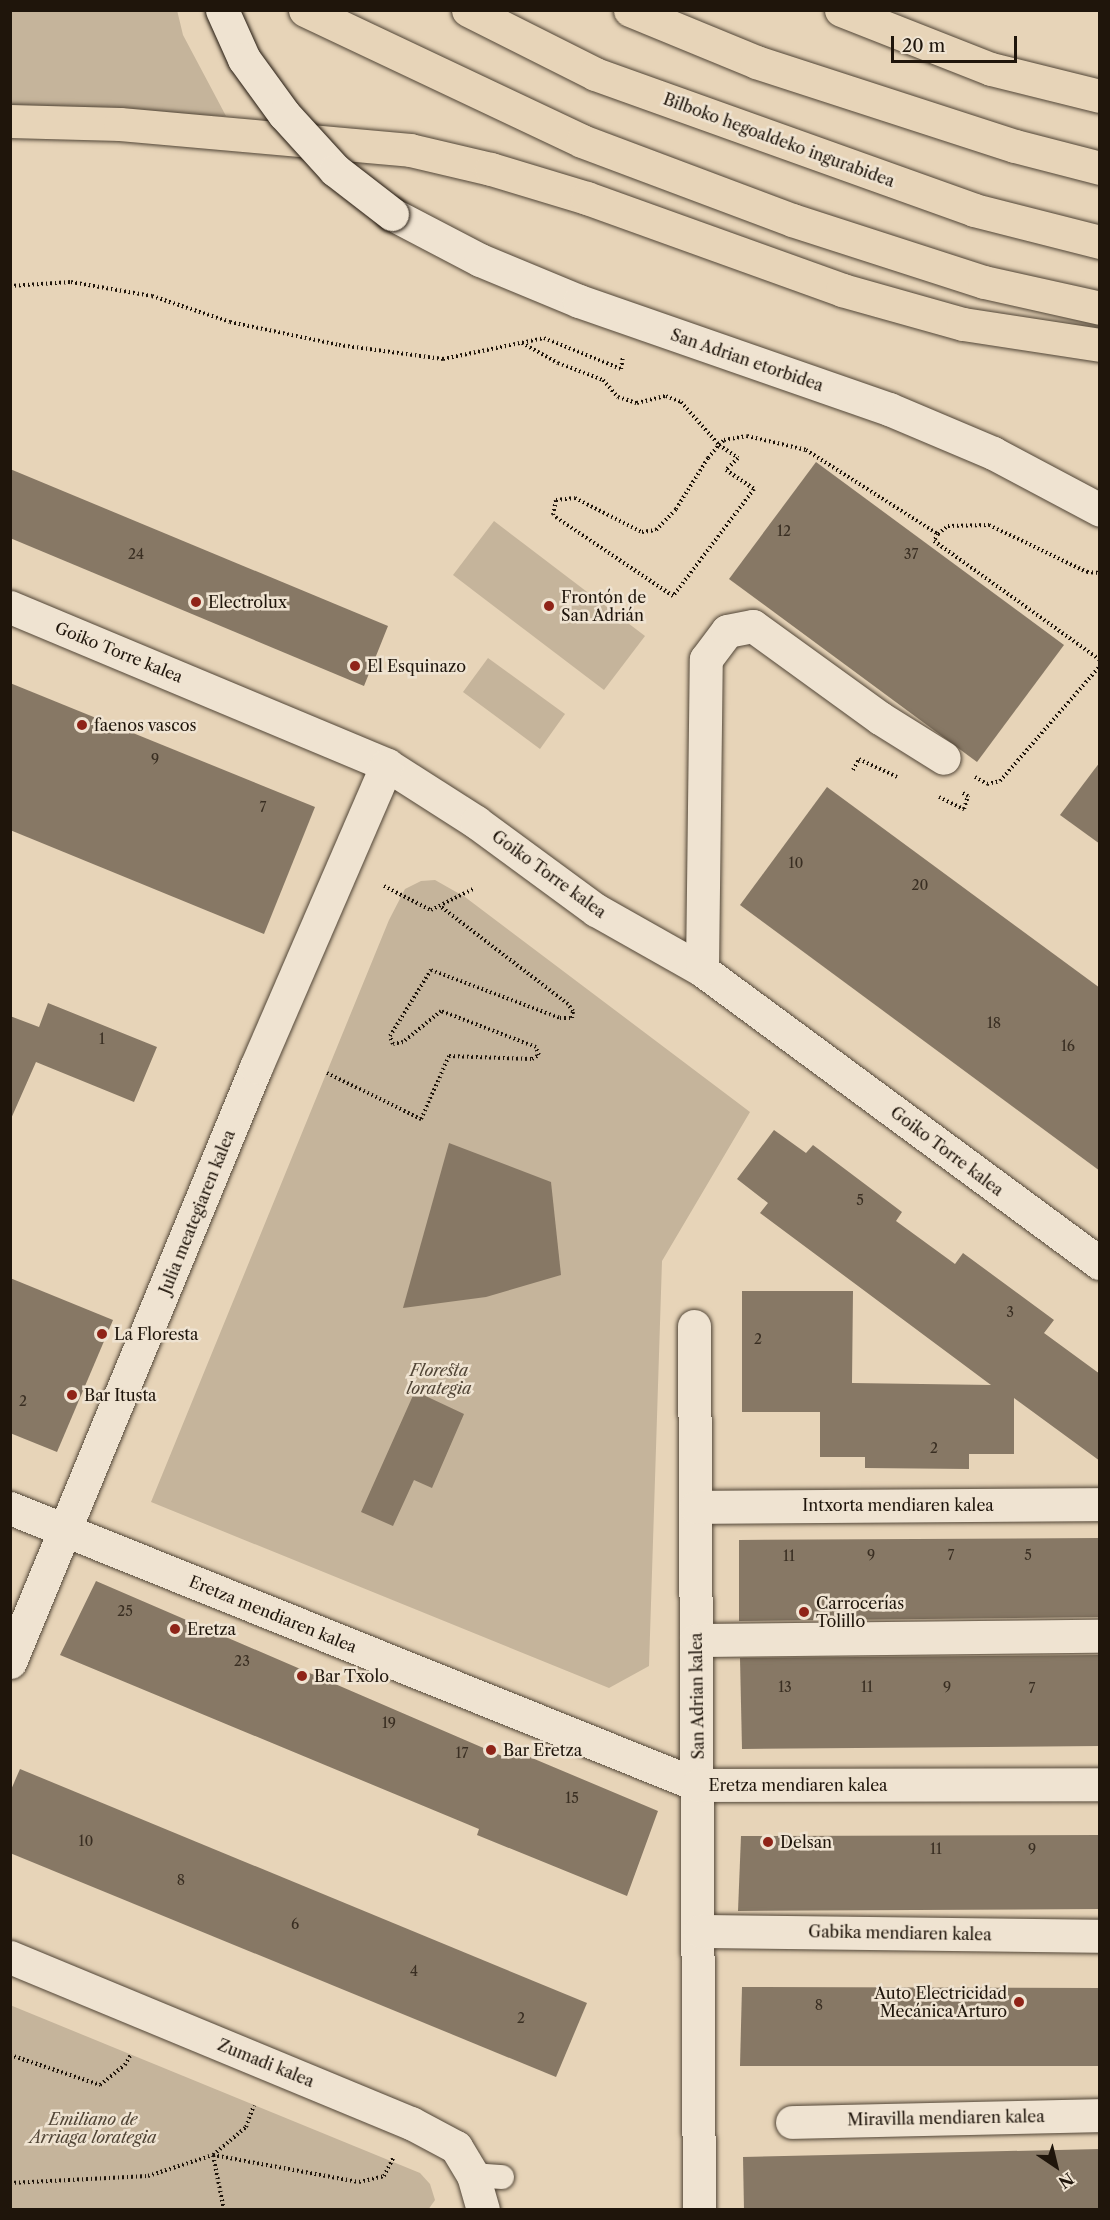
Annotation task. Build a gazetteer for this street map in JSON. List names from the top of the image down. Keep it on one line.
{"streets":{"highway":["Bilboko hegoaldeko ingurabidea"],"street":["San Adrian etorbidea","Goiko Torre kalea","Julia meategiaren kalea","Intxorta mendiaren kalea","Eretza mendiaren kalea","San Adrian kalea","Gabika mendiaren kalea","Zumadi kalea","Miravilla mendiaren kalea"]},"crossings":[["Goiko Torre kalea","Julia meategiaren kalea"],["Julia meategiaren kalea","Eretza mendiaren kalea"],["Intxorta mendiaren kalea","San Adrian kalea"],["Eretza mendiaren kalea","San Adrian kalea"],["San Adrian kalea","Gabika mendiaren kalea"]],"parks":["Floresta lorategia","Emiliano de Arriaga lorategia"],"places":["Electrolux","Frontón de San Adrián","El Esquinazo","faenos vascos","La Floresta","Bar Itusta","Carrocerías Tolillo","Eretza","Bar Txolo","Bar Eretza","Delsan","Auto Electricidad Mecánica Arturo"],"house_numbers":["12","24","37","9","7","10","20","18","1","16","5","3","2","2","2","9","7","5","11","25","23","13","11","9","7","19","17","15","10","11","9","8","6","4","8","2"],"scale_bar":"20 m","north":"bottom right"}
